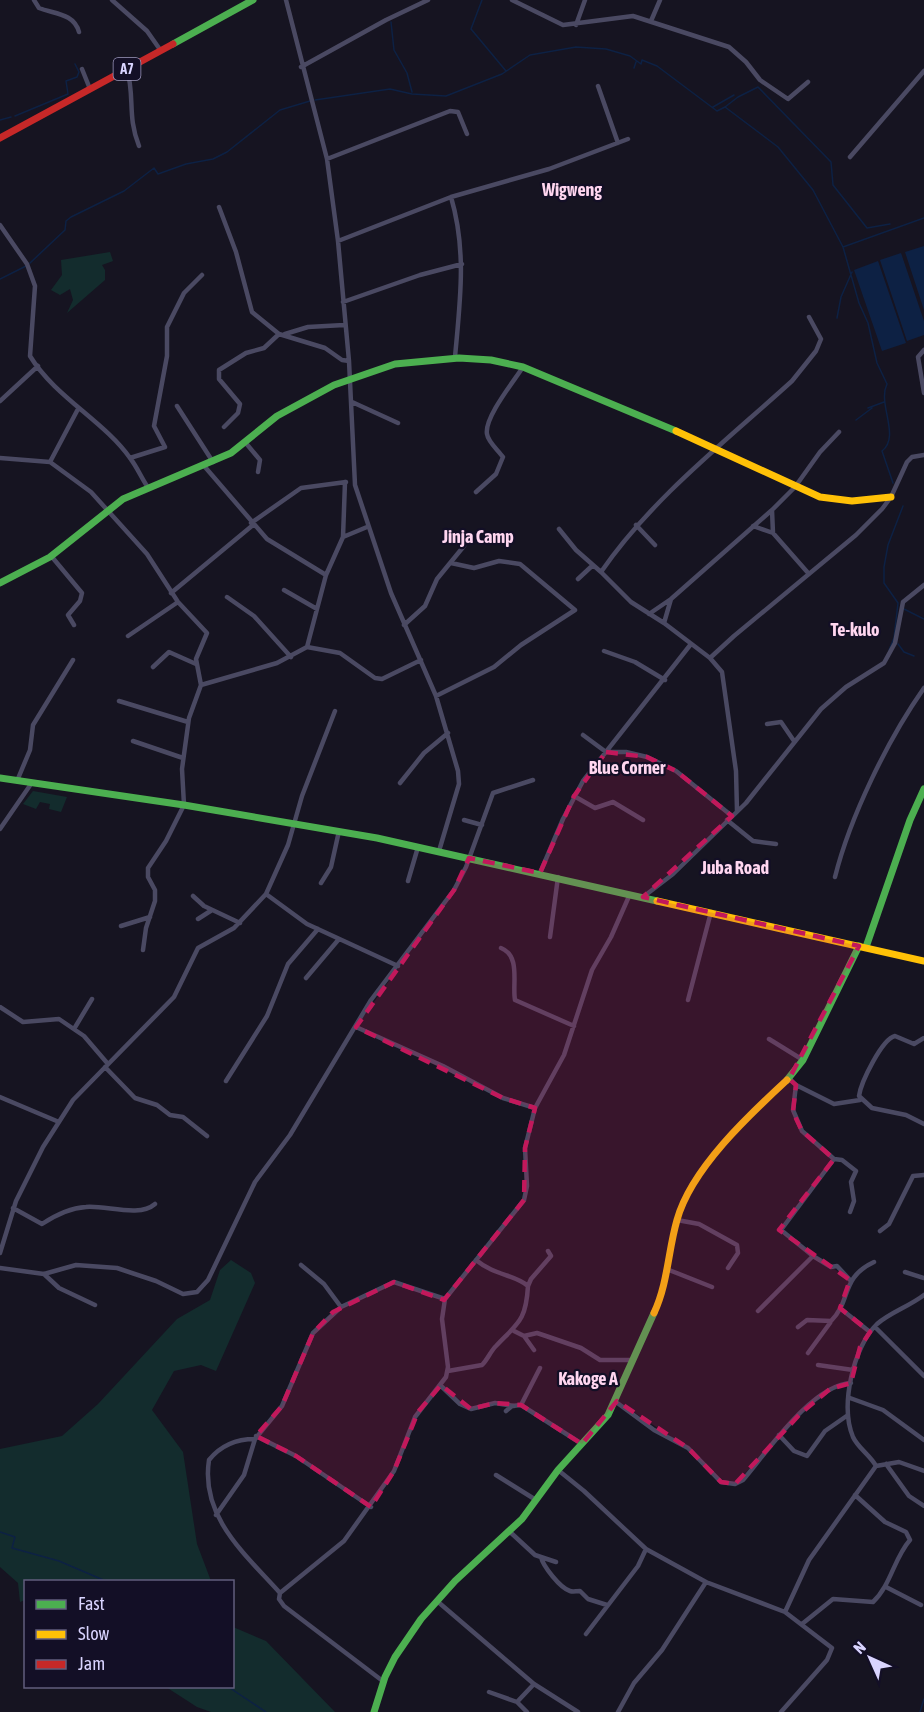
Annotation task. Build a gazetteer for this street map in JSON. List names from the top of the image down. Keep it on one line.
{"streets":{"street":["A7"]},"districts":["Wigweng","Jinja Camp","Te-kulo","Blue Corner","Juba Road","Kakoge A"],"legend":["Fast","Slow","Jam"],"north":"top left"}
